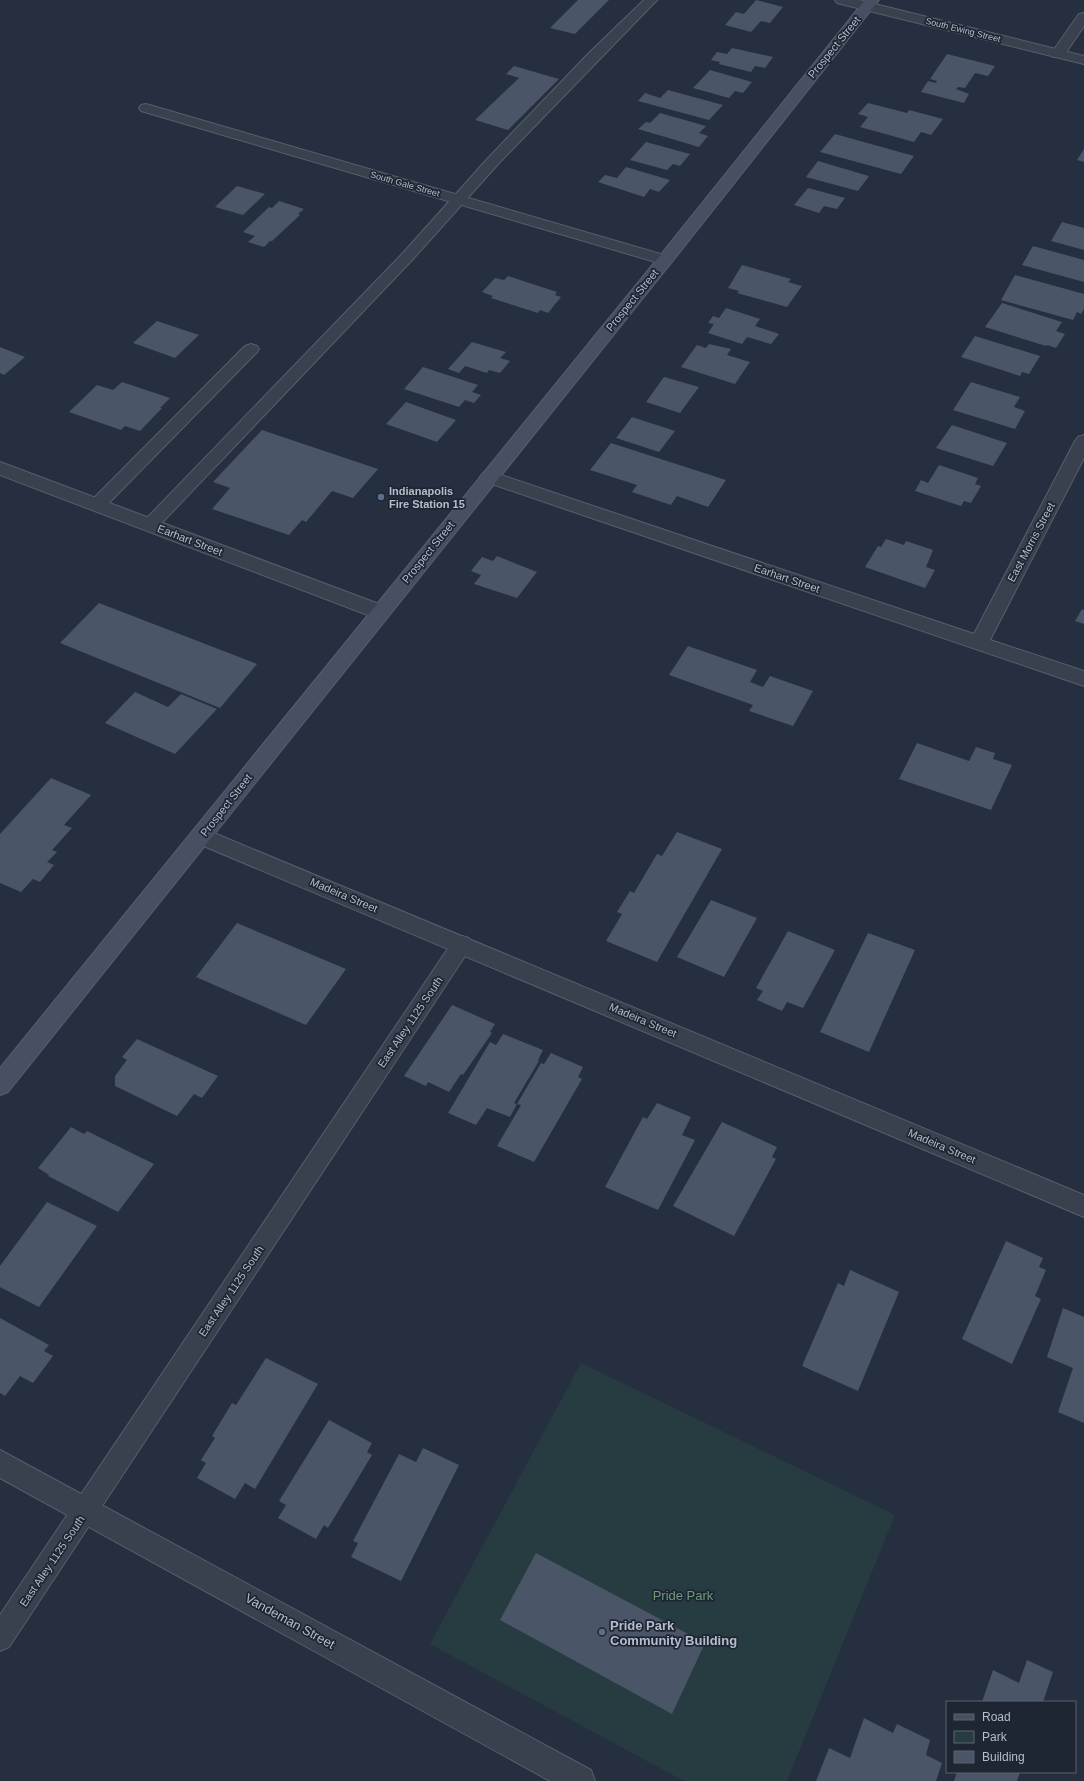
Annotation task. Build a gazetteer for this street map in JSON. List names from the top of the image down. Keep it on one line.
{"streets":{"main road":["Prospect Street"],"street":["South Ewing Street","South Gale Street","Earhart Street","East Morris Street","Madeira Street","Vandeman Street"],"lane":["East Alley 1125 South"]},"crossings":[["South Ewing Street","Prospect Street"],["Prospect Street","South Gale Street"],["Prospect Street","Earhart Street"],["Prospect Street","Madeira Street"],["Earhart Street","East Morris Street"],["Madeira Street","East Alley 1125 South"],["East Alley 1125 South","Vandeman Street"]],"parks":["Pride Park"],"places":["Indianapolis Fire Station 15","Pride Park Community Building"],"legend":["Road","Park","Building"]}
